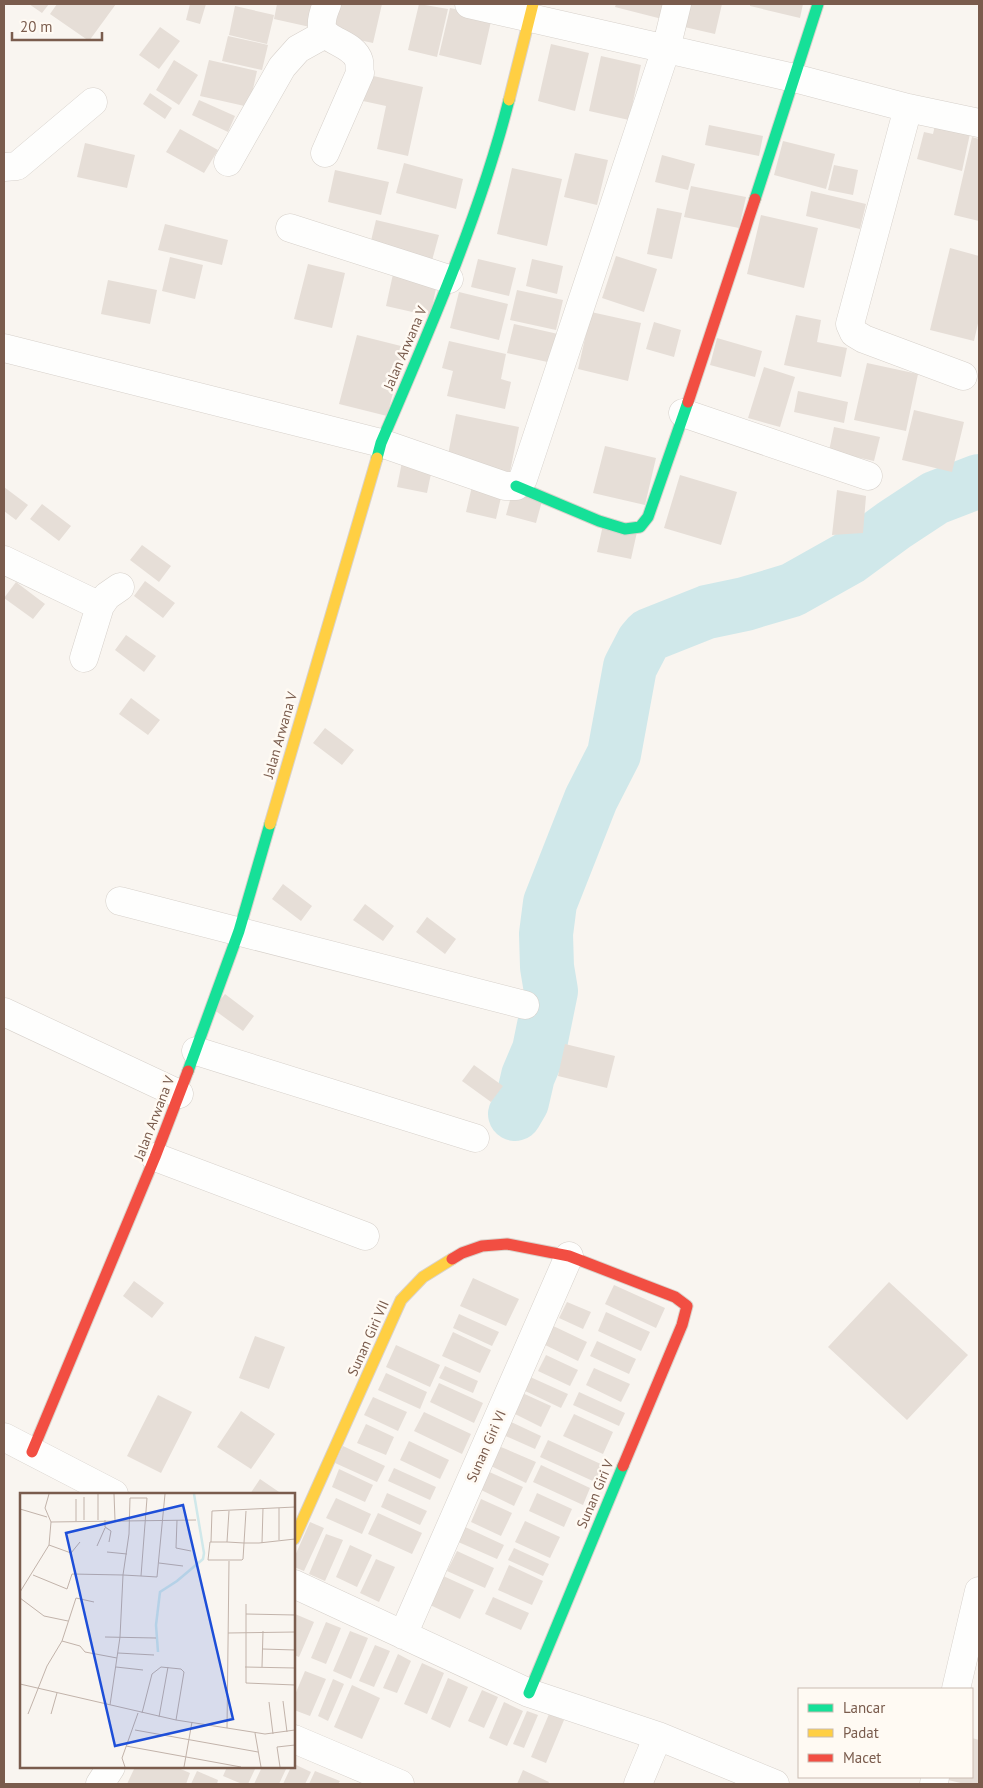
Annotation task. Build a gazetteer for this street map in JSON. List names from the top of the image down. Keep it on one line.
{"streets":{"street":["Jalan Arwana V","Sunan Giri VII","Sunan Giri VI","Sunan Giri V"]},"crossings":[["Sunan Giri VII","Sunan Giri VI"],["Sunan Giri VII","Sunan Giri V"]],"legend":["Lancar","Padat","Macet"],"scale_bar":"20 m"}
